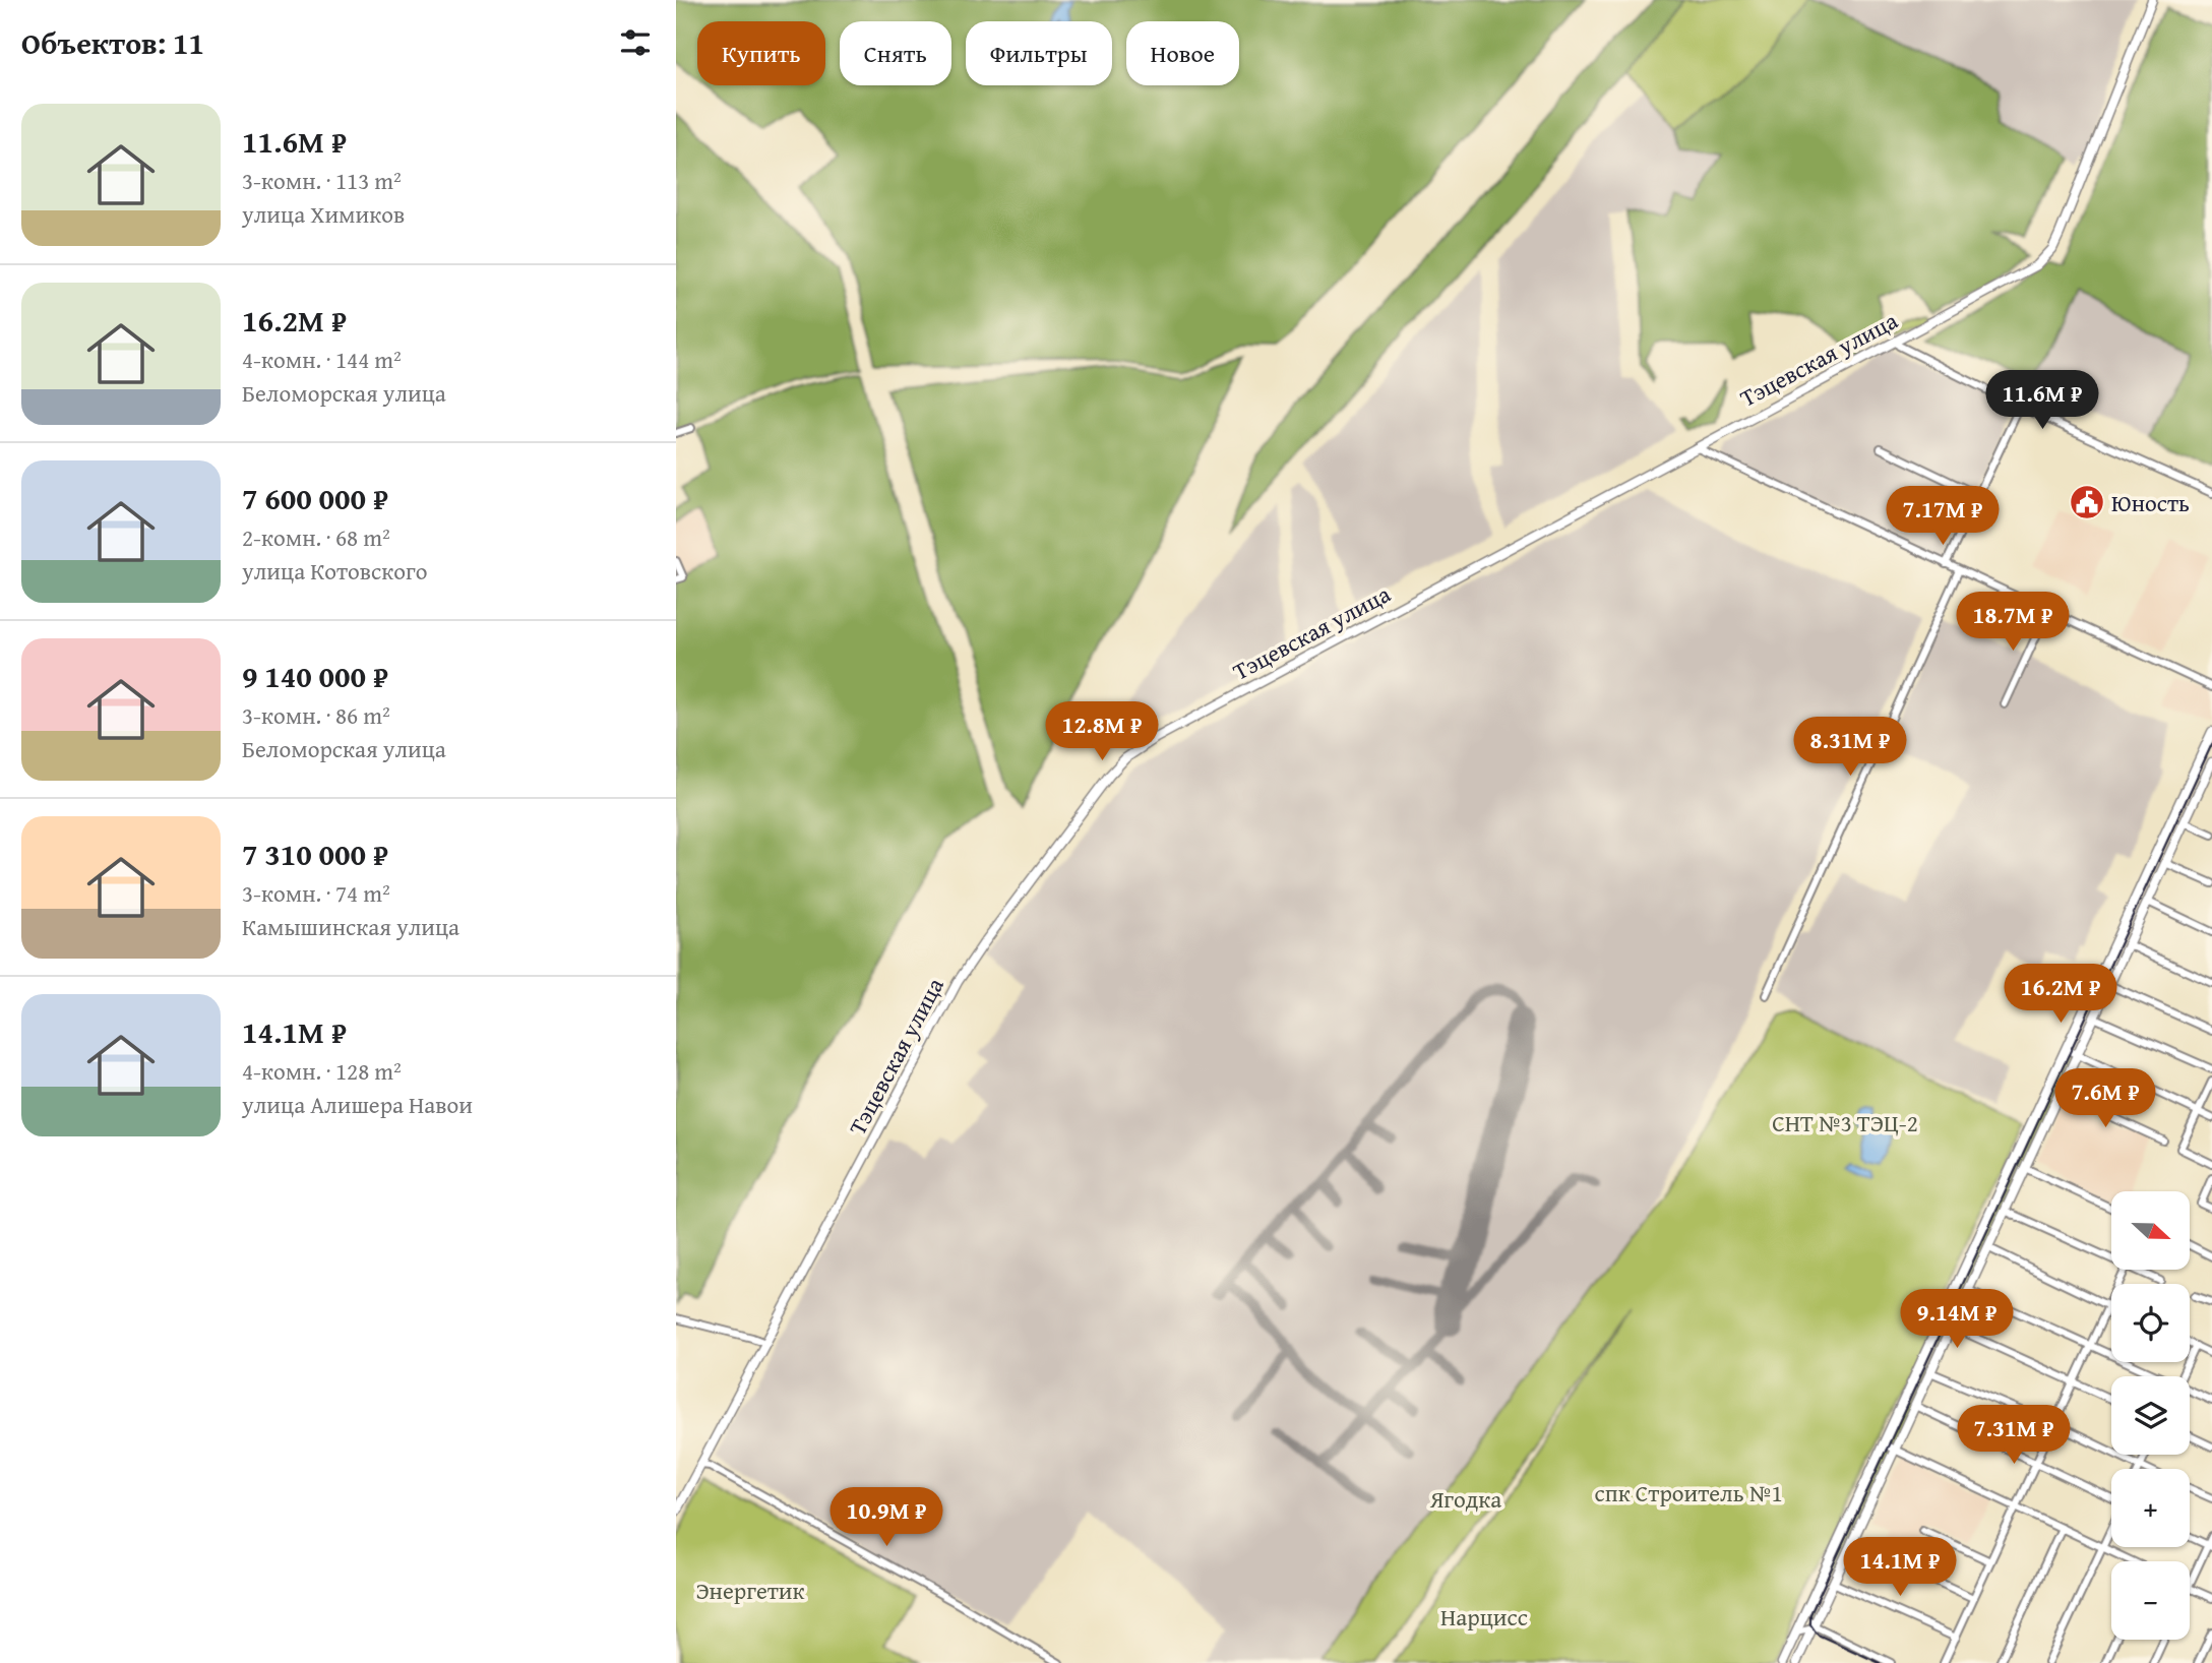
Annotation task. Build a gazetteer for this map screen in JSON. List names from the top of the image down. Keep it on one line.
{"streets":{"main road":["Тэцевская улица"]},"parks":["СНТ №3 ТЭЦ-2","спк Строитель №1","Ягодка","Энергетик","Нарцисс"],"places":{"public building":["Юность"]},"north":"right","page":{"heading":"Объектов: 11","chip":["Купить","Снять","Фильтры","Новое"],"list":[{"name":"11.6M ₽","note":"3-комн. · 113 m² · улица Химиков"},{"name":"16.2M ₽","note":"4-комн. · 144 m² · Беломорская улица"},{"name":"7 600 000 ₽","note":"2-комн. · 68 m² · улица Котовского"},{"name":"9 140 000 ₽","note":"3-комн. · 86 m² · Беломорская улица"},{"name":"7 310 000 ₽","note":"3-комн. · 74 m² · Камышинская улица"},{"name":"14.1M ₽","note":"4-комн. · 128 m² · улица Алишера Навои"}],"price":["11.6M ₽","7.17M ₽","18.7M ₽","12.8M ₽","8.31M ₽","16.2M ₽","7.6M ₽","9.14M ₽","7.31M ₽","10.9M ₽","14.1M ₽"],"map_buttons":["+","−"]}}
